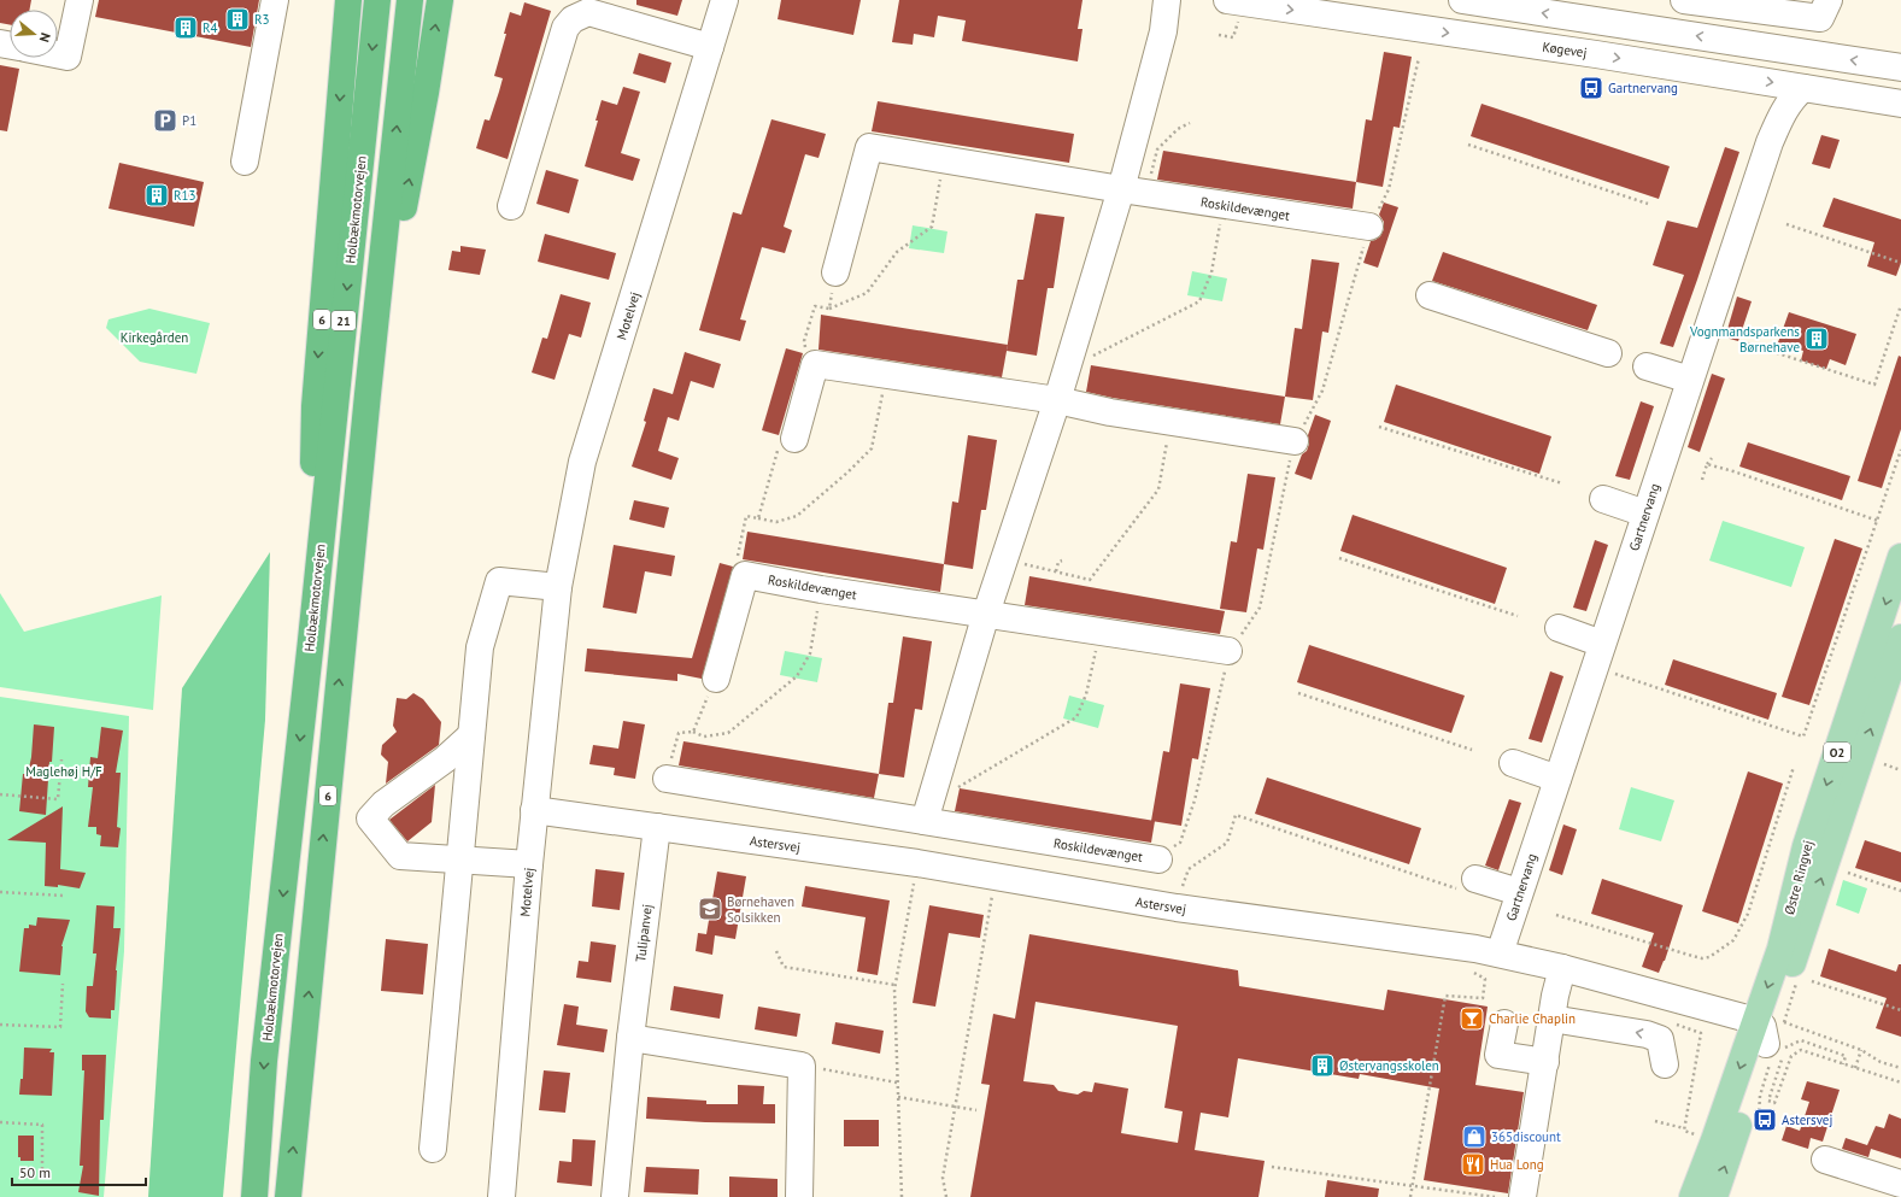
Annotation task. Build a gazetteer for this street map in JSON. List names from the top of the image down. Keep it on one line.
{"streets":{"highway":["Holbækmotorvejen","6","21"],"main road":["O2","Østre Ringvej"],"street":["Køgevej","Roskildevænget","Motelvej","Gartnervang","Astersvej","Tulipanvej"]},"crossings":[["Køgevej","Gartnervang"],["Holbækmotorvejen","6"],["Motelvej","Astersvej"],["6","21"],["Gartnervang","Astersvej"],["Astersvej","Østre Ringvej"],["Astersvej","Tulipanvej"]],"parks":["Kirkegården","Maglehøj H/F"],"places":{"building":["R3","R4","R13","Vognmandsparkens Børnehave","Østervangsskolen"],"bus stop":["Gartnervang","Astersvej"],"parking":["P1"],"school or university":["Børnehaven Solsikken"],"bar":["Charlie Chaplin"],"shop":["365discount"],"restaurant":["Hua Long"]},"scale_bar":"50 m","north":"right"}
